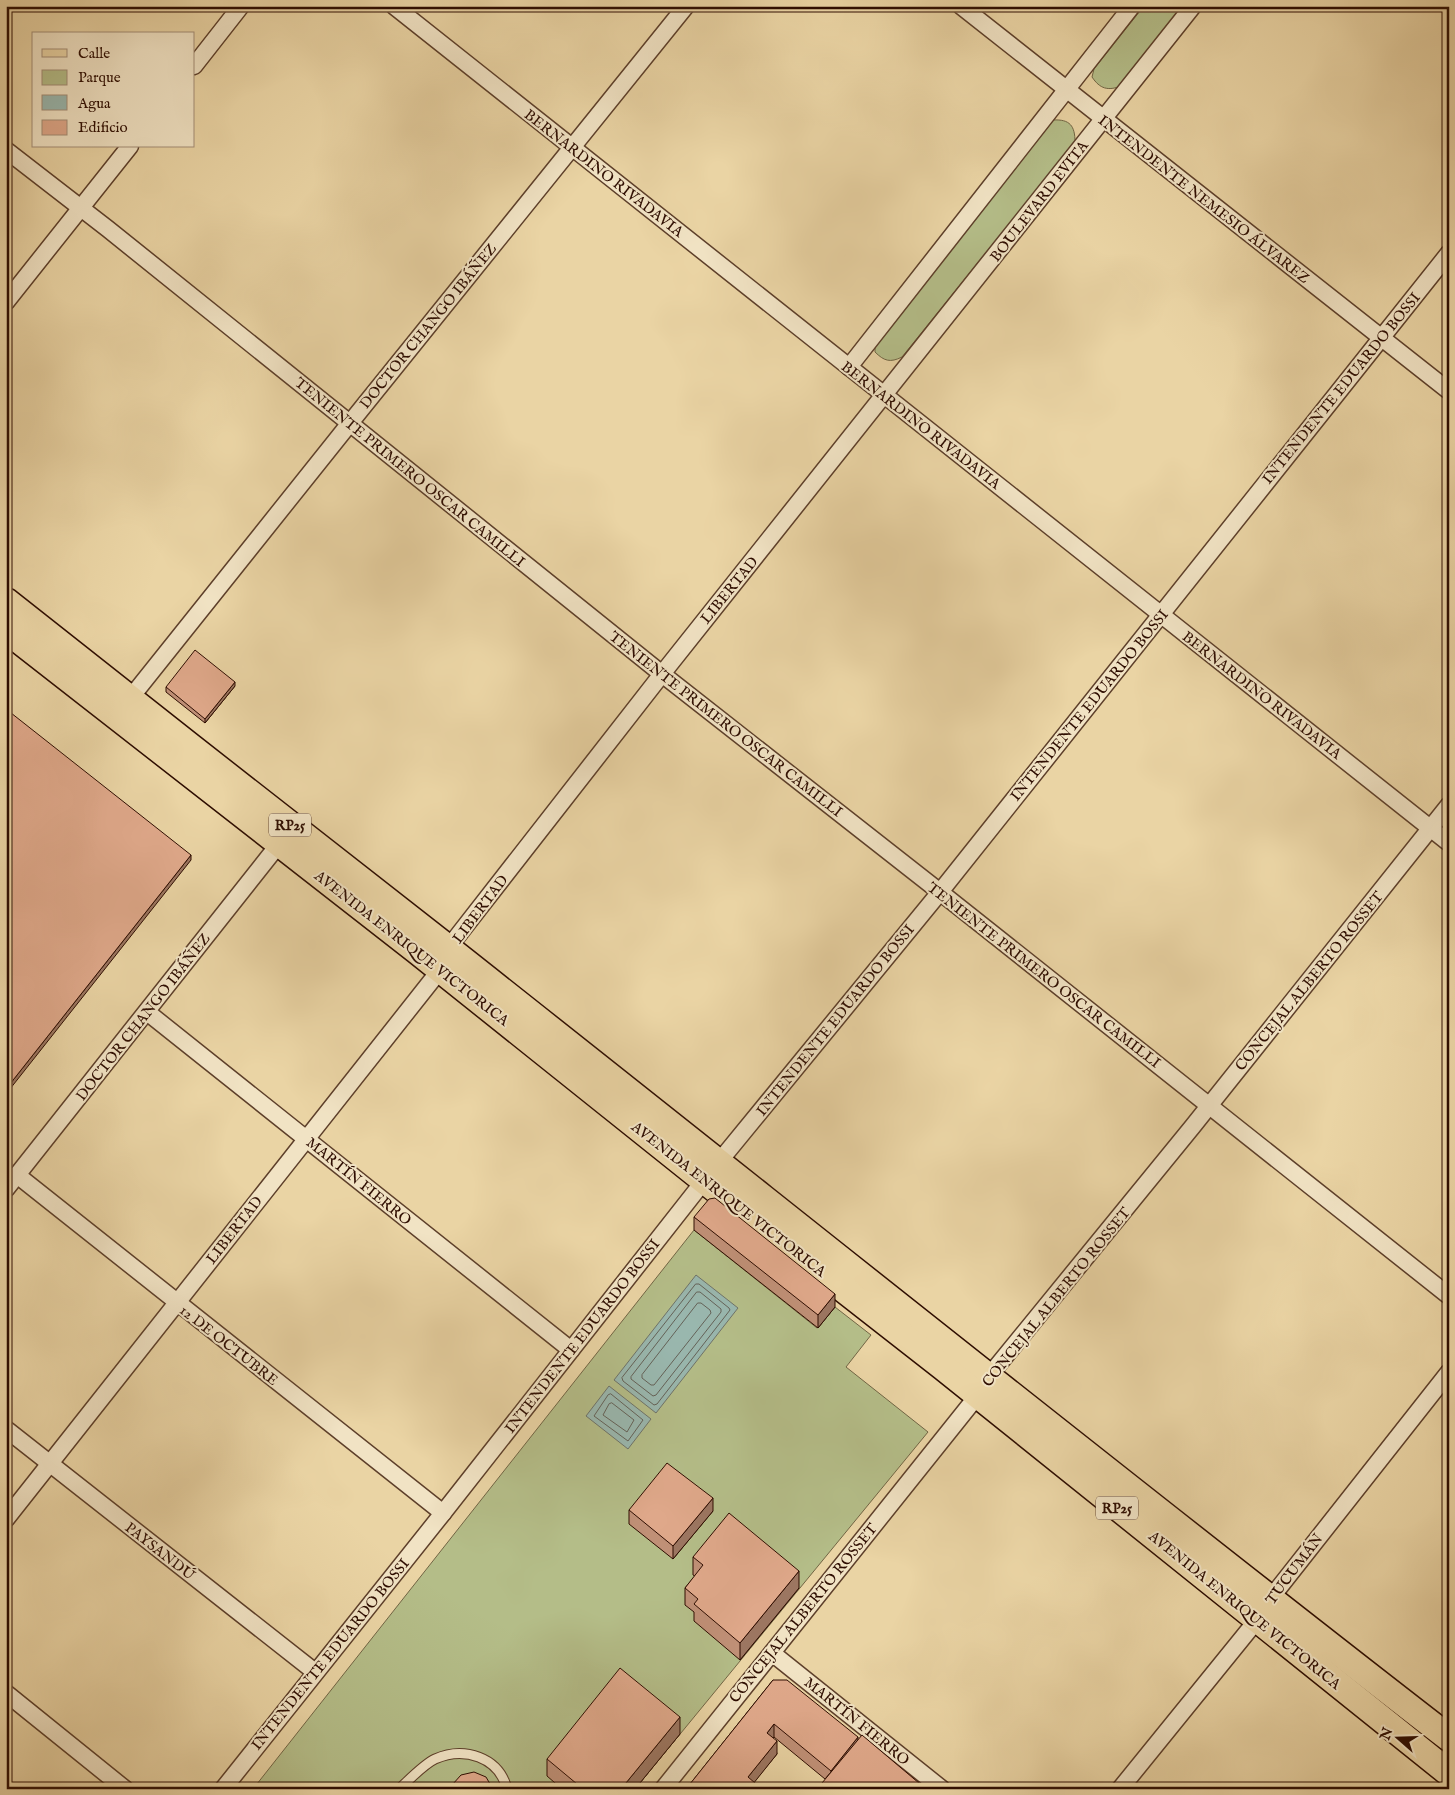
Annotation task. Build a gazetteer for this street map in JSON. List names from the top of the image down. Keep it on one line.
{"streets":{"main road":["RP25","AVENIDA ENRIQUE VICTORICA"],"street":["BERNARDINO RIVADAVIA","INTENDENTE NEMESIO ÁLVAREZ","BOULEVARD EVITA","DOCTOR CHANGO IBÁÑEZ","INTENDENTE EDUARDO BOSSI","TENIENTE PRIMERO OSCAR CAMILLI","LIBERTAD","CONCEJAL ALBERTO ROSSET","MARTÍN FIERRO","12 DE OCTUBRE","PAYSANDÚ","TUCUMÁN"]},"crossings":[["BERNARDINO RIVADAVIA","BOULEVARD EVITA"],["BERNARDINO RIVADAVIA","DOCTOR CHANGO IBÁÑEZ"],["BERNARDINO RIVADAVIA","INTENDENTE EDUARDO BOSSI"],["BERNARDINO RIVADAVIA","LIBERTAD"],["BERNARDINO RIVADAVIA","CONCEJAL ALBERTO ROSSET"],["INTENDENTE NEMESIO ÁLVAREZ","BOULEVARD EVITA"],["INTENDENTE NEMESIO ÁLVAREZ","INTENDENTE EDUARDO BOSSI"],["BOULEVARD EVITA","LIBERTAD"],["DOCTOR CHANGO IBÁÑEZ","TENIENTE PRIMERO OSCAR CAMILLI"],["DOCTOR CHANGO IBÁÑEZ","AVENIDA ENRIQUE VICTORICA"],["DOCTOR CHANGO IBÁÑEZ","MARTÍN FIERRO"],["DOCTOR CHANGO IBÁÑEZ","12 DE OCTUBRE"],["INTENDENTE EDUARDO BOSSI","TENIENTE PRIMERO OSCAR CAMILLI"],["INTENDENTE EDUARDO BOSSI","AVENIDA ENRIQUE VICTORICA"],["INTENDENTE EDUARDO BOSSI","MARTÍN FIERRO"],["INTENDENTE EDUARDO BOSSI","12 DE OCTUBRE"],["INTENDENTE EDUARDO BOSSI","PAYSANDÚ"],["TENIENTE PRIMERO OSCAR CAMILLI","LIBERTAD"],["TENIENTE PRIMERO OSCAR CAMILLI","CONCEJAL ALBERTO ROSSET"],["LIBERTAD","AVENIDA ENRIQUE VICTORICA"],["LIBERTAD","MARTÍN FIERRO"],["LIBERTAD","12 DE OCTUBRE"],["LIBERTAD","PAYSANDÚ"],["AVENIDA ENRIQUE VICTORICA","CONCEJAL ALBERTO ROSSET"],["AVENIDA ENRIQUE VICTORICA","TUCUMÁN"],["CONCEJAL ALBERTO ROSSET","MARTÍN FIERRO"]],"legend":["Calle","Parque","Agua","Edificio"],"north":"left"}
